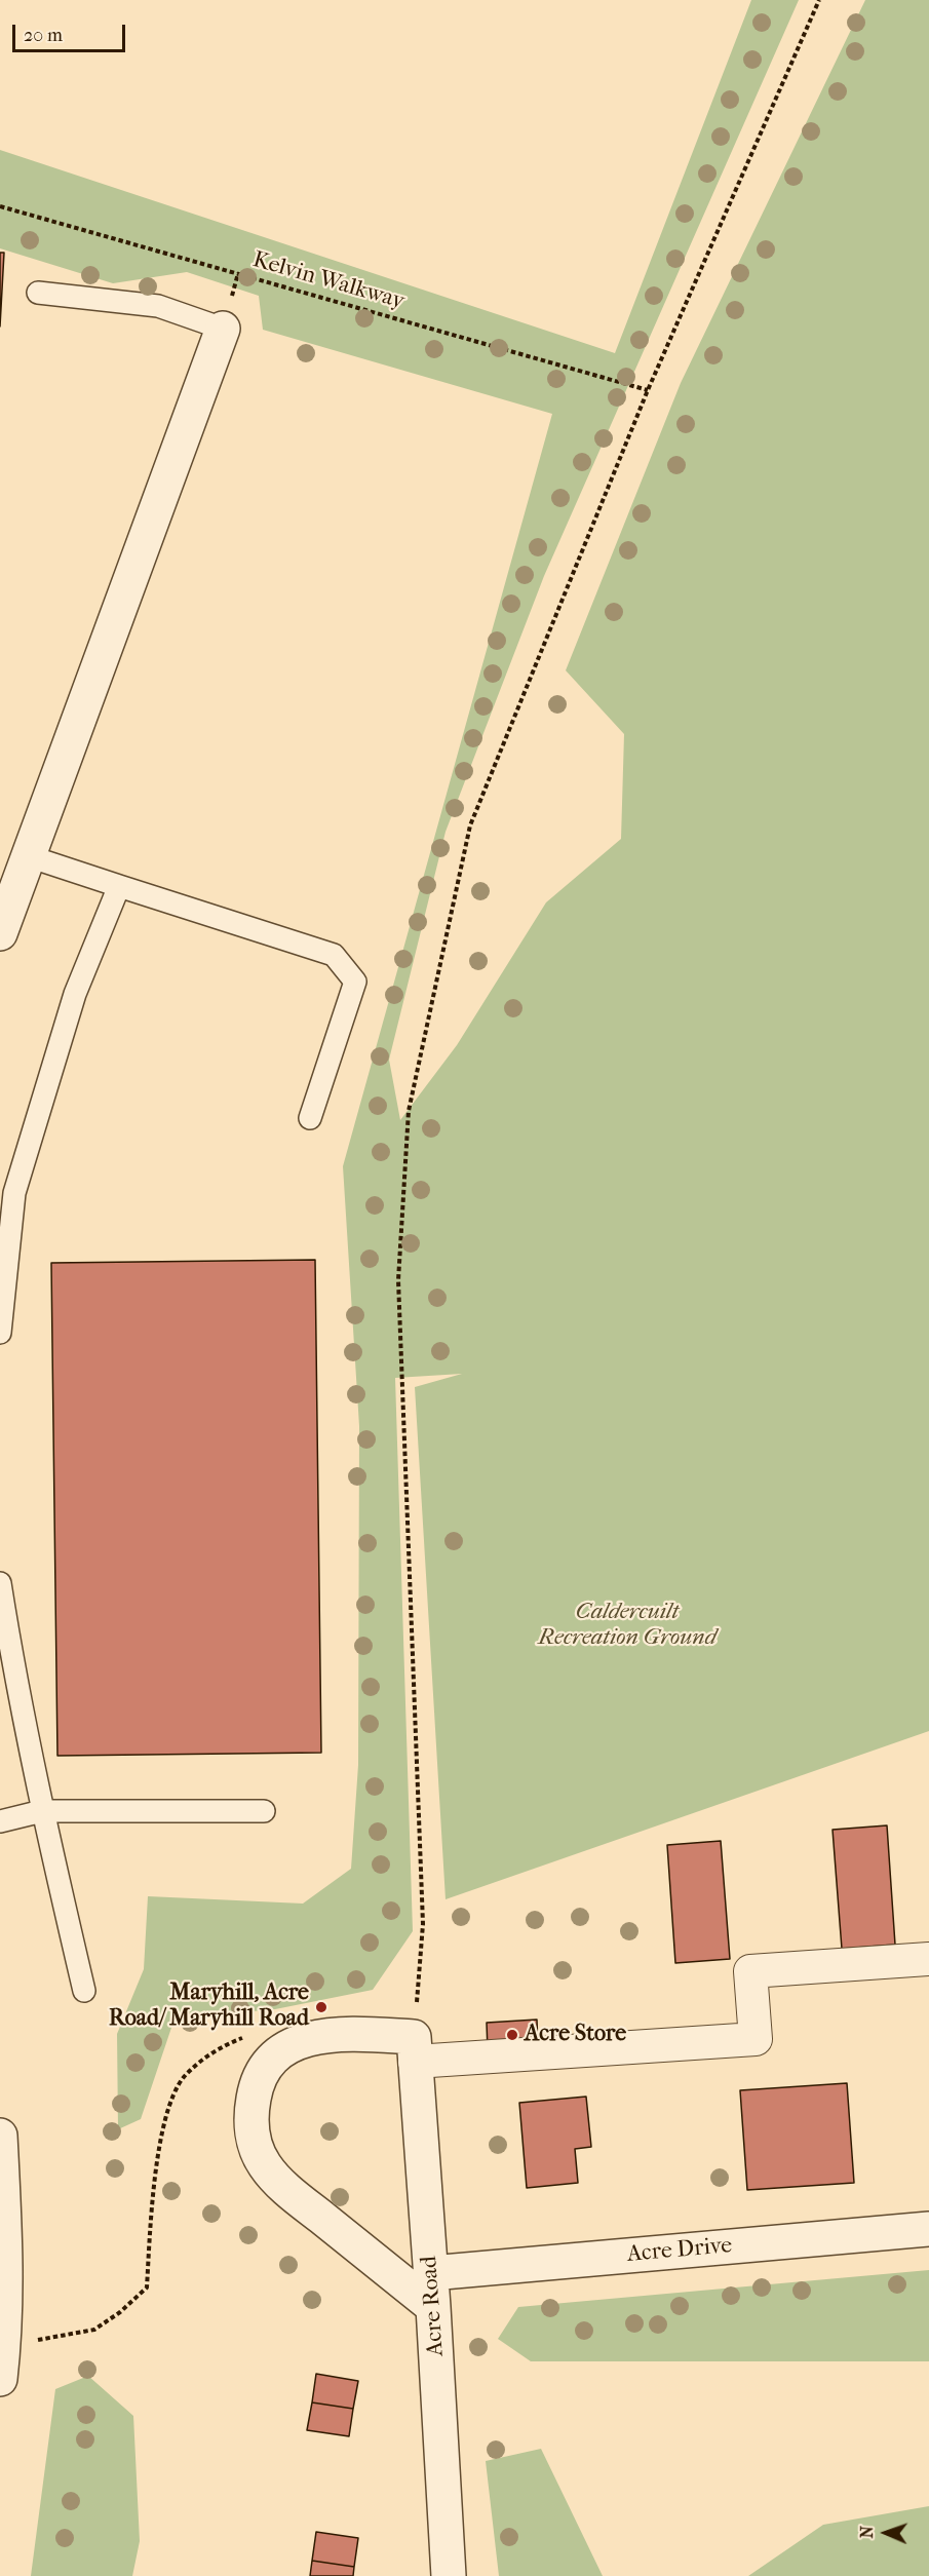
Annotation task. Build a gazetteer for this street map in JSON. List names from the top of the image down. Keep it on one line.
{"streets":{"street":["Acre Drive","Acre Road"],"path":["Kelvin Walkway"]},"crossings":[["Acre Drive","Acre Road"]],"parks":["Caldercuilt Recreation Ground"],"places":["Maryhill, Acre Road/ Maryhill Road","Acre Store"],"scale_bar":"20 m","north":"left"}
